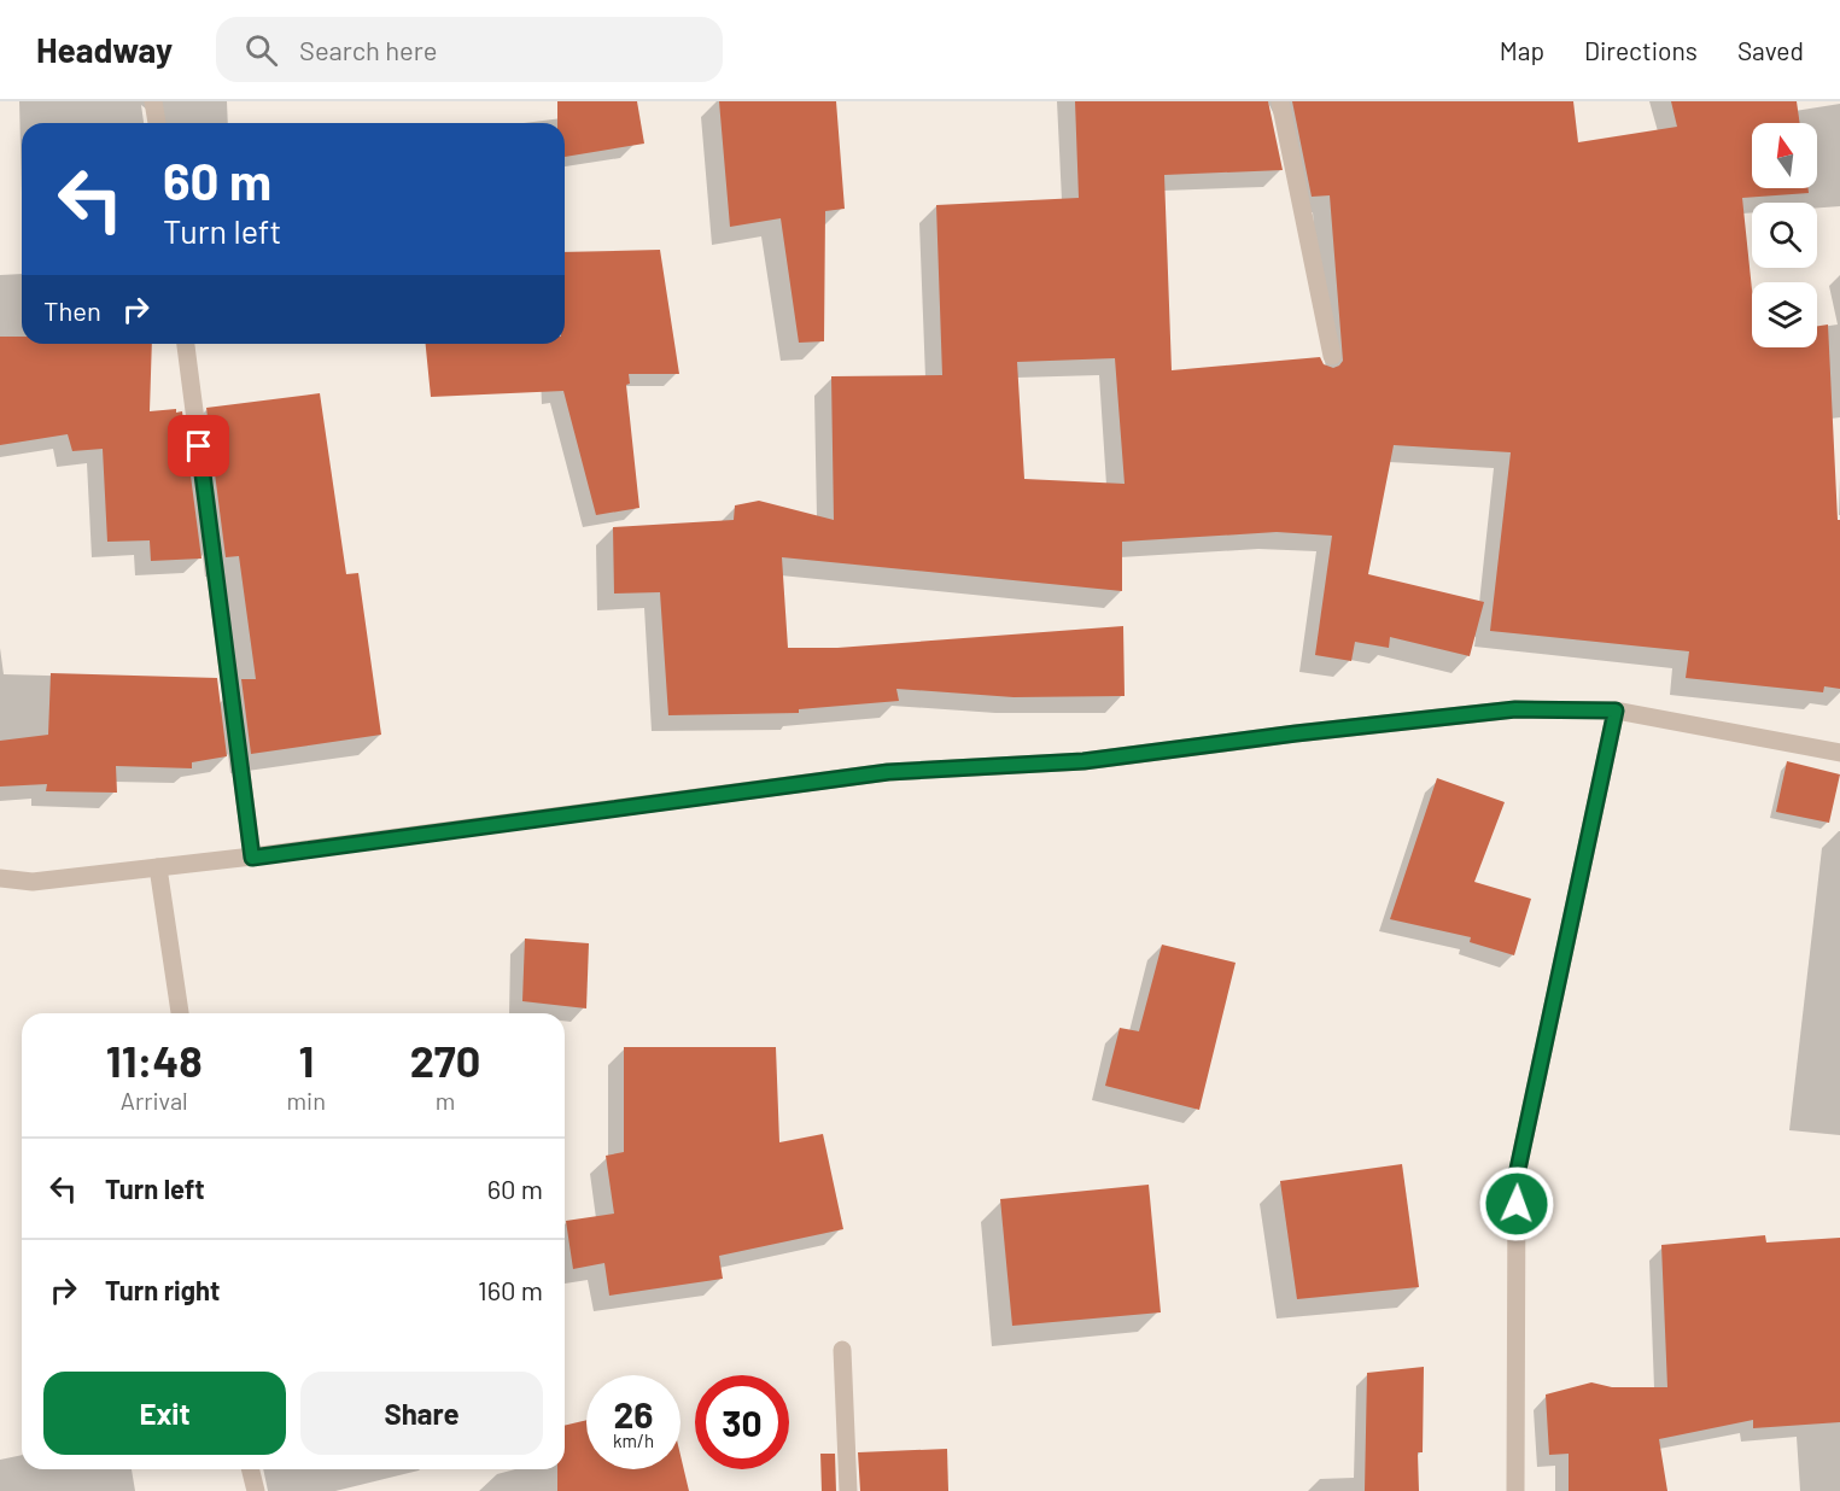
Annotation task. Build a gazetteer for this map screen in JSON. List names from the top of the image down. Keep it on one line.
{"north":"top","page":{"header":"Headway","search":"Search here","nav":["Map","Directions","Saved"],"turn":["60 m","Turn left"],"then":"Then","eta":["11:48","Arrival","1","min","270","m"],"list":[{"name":"Turn left","value":"60 m"},{"name":"Turn right","value":"160 m"}],"buttons":["Exit","Share"],"speed":"26 km/h","limit":"30"}}
